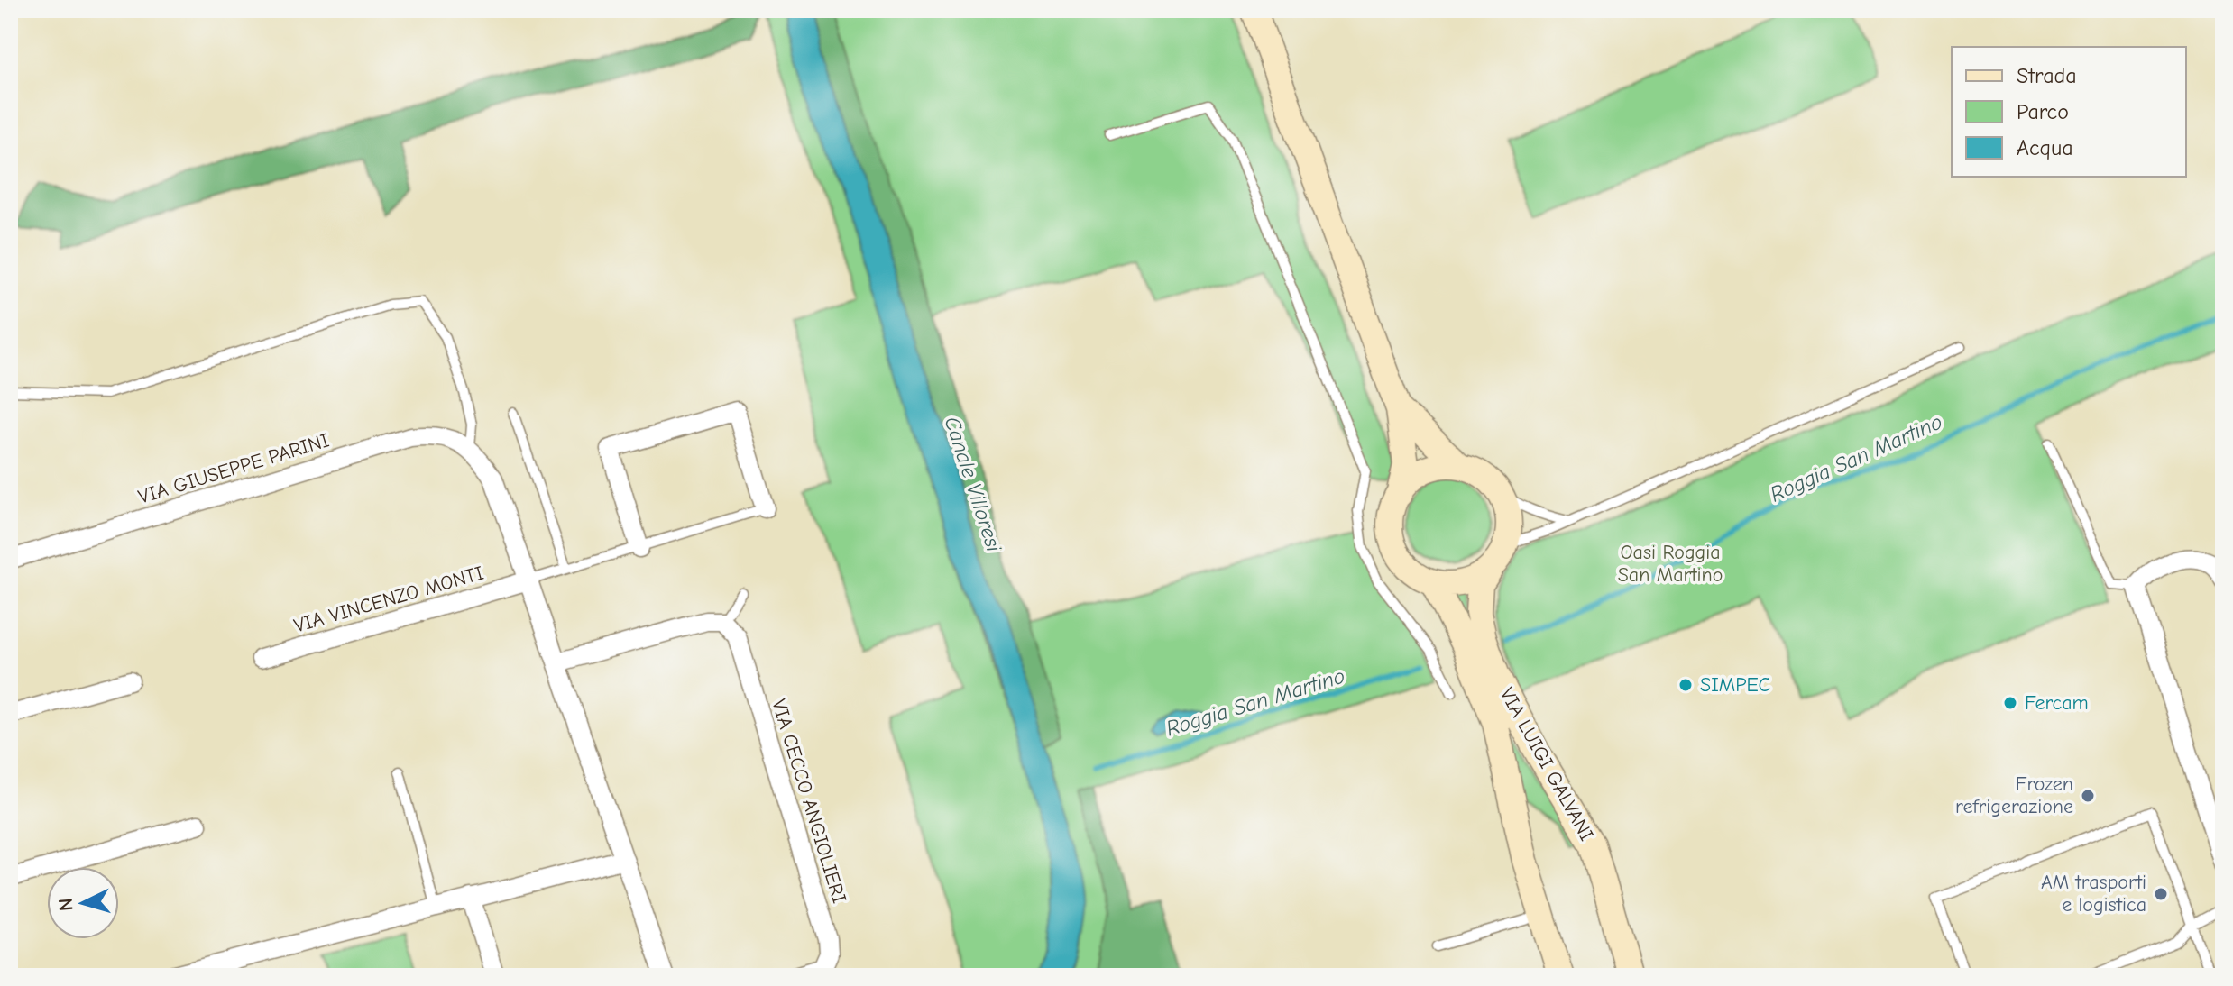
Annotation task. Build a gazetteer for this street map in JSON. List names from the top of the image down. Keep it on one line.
{"streets":{"main road":["VIA LUIGI GALVANI"],"street":["VIA GIUSEPPE PARINI","VIA VINCENZO MONTI","VIA CECCO ANGIOLIERI"]},"crossings":[["VIA GIUSEPPE PARINI","VIA VINCENZO MONTI"]],"water":["Roggia San Martino","Canale Villoresi"],"parks":["Oasi Roggia San Martino"],"places":["SIMPEC","Fercam","Frozen refrigerazione","AM trasporti e logistica"],"legend":["Strada","Parco","Acqua"],"north":"left"}
